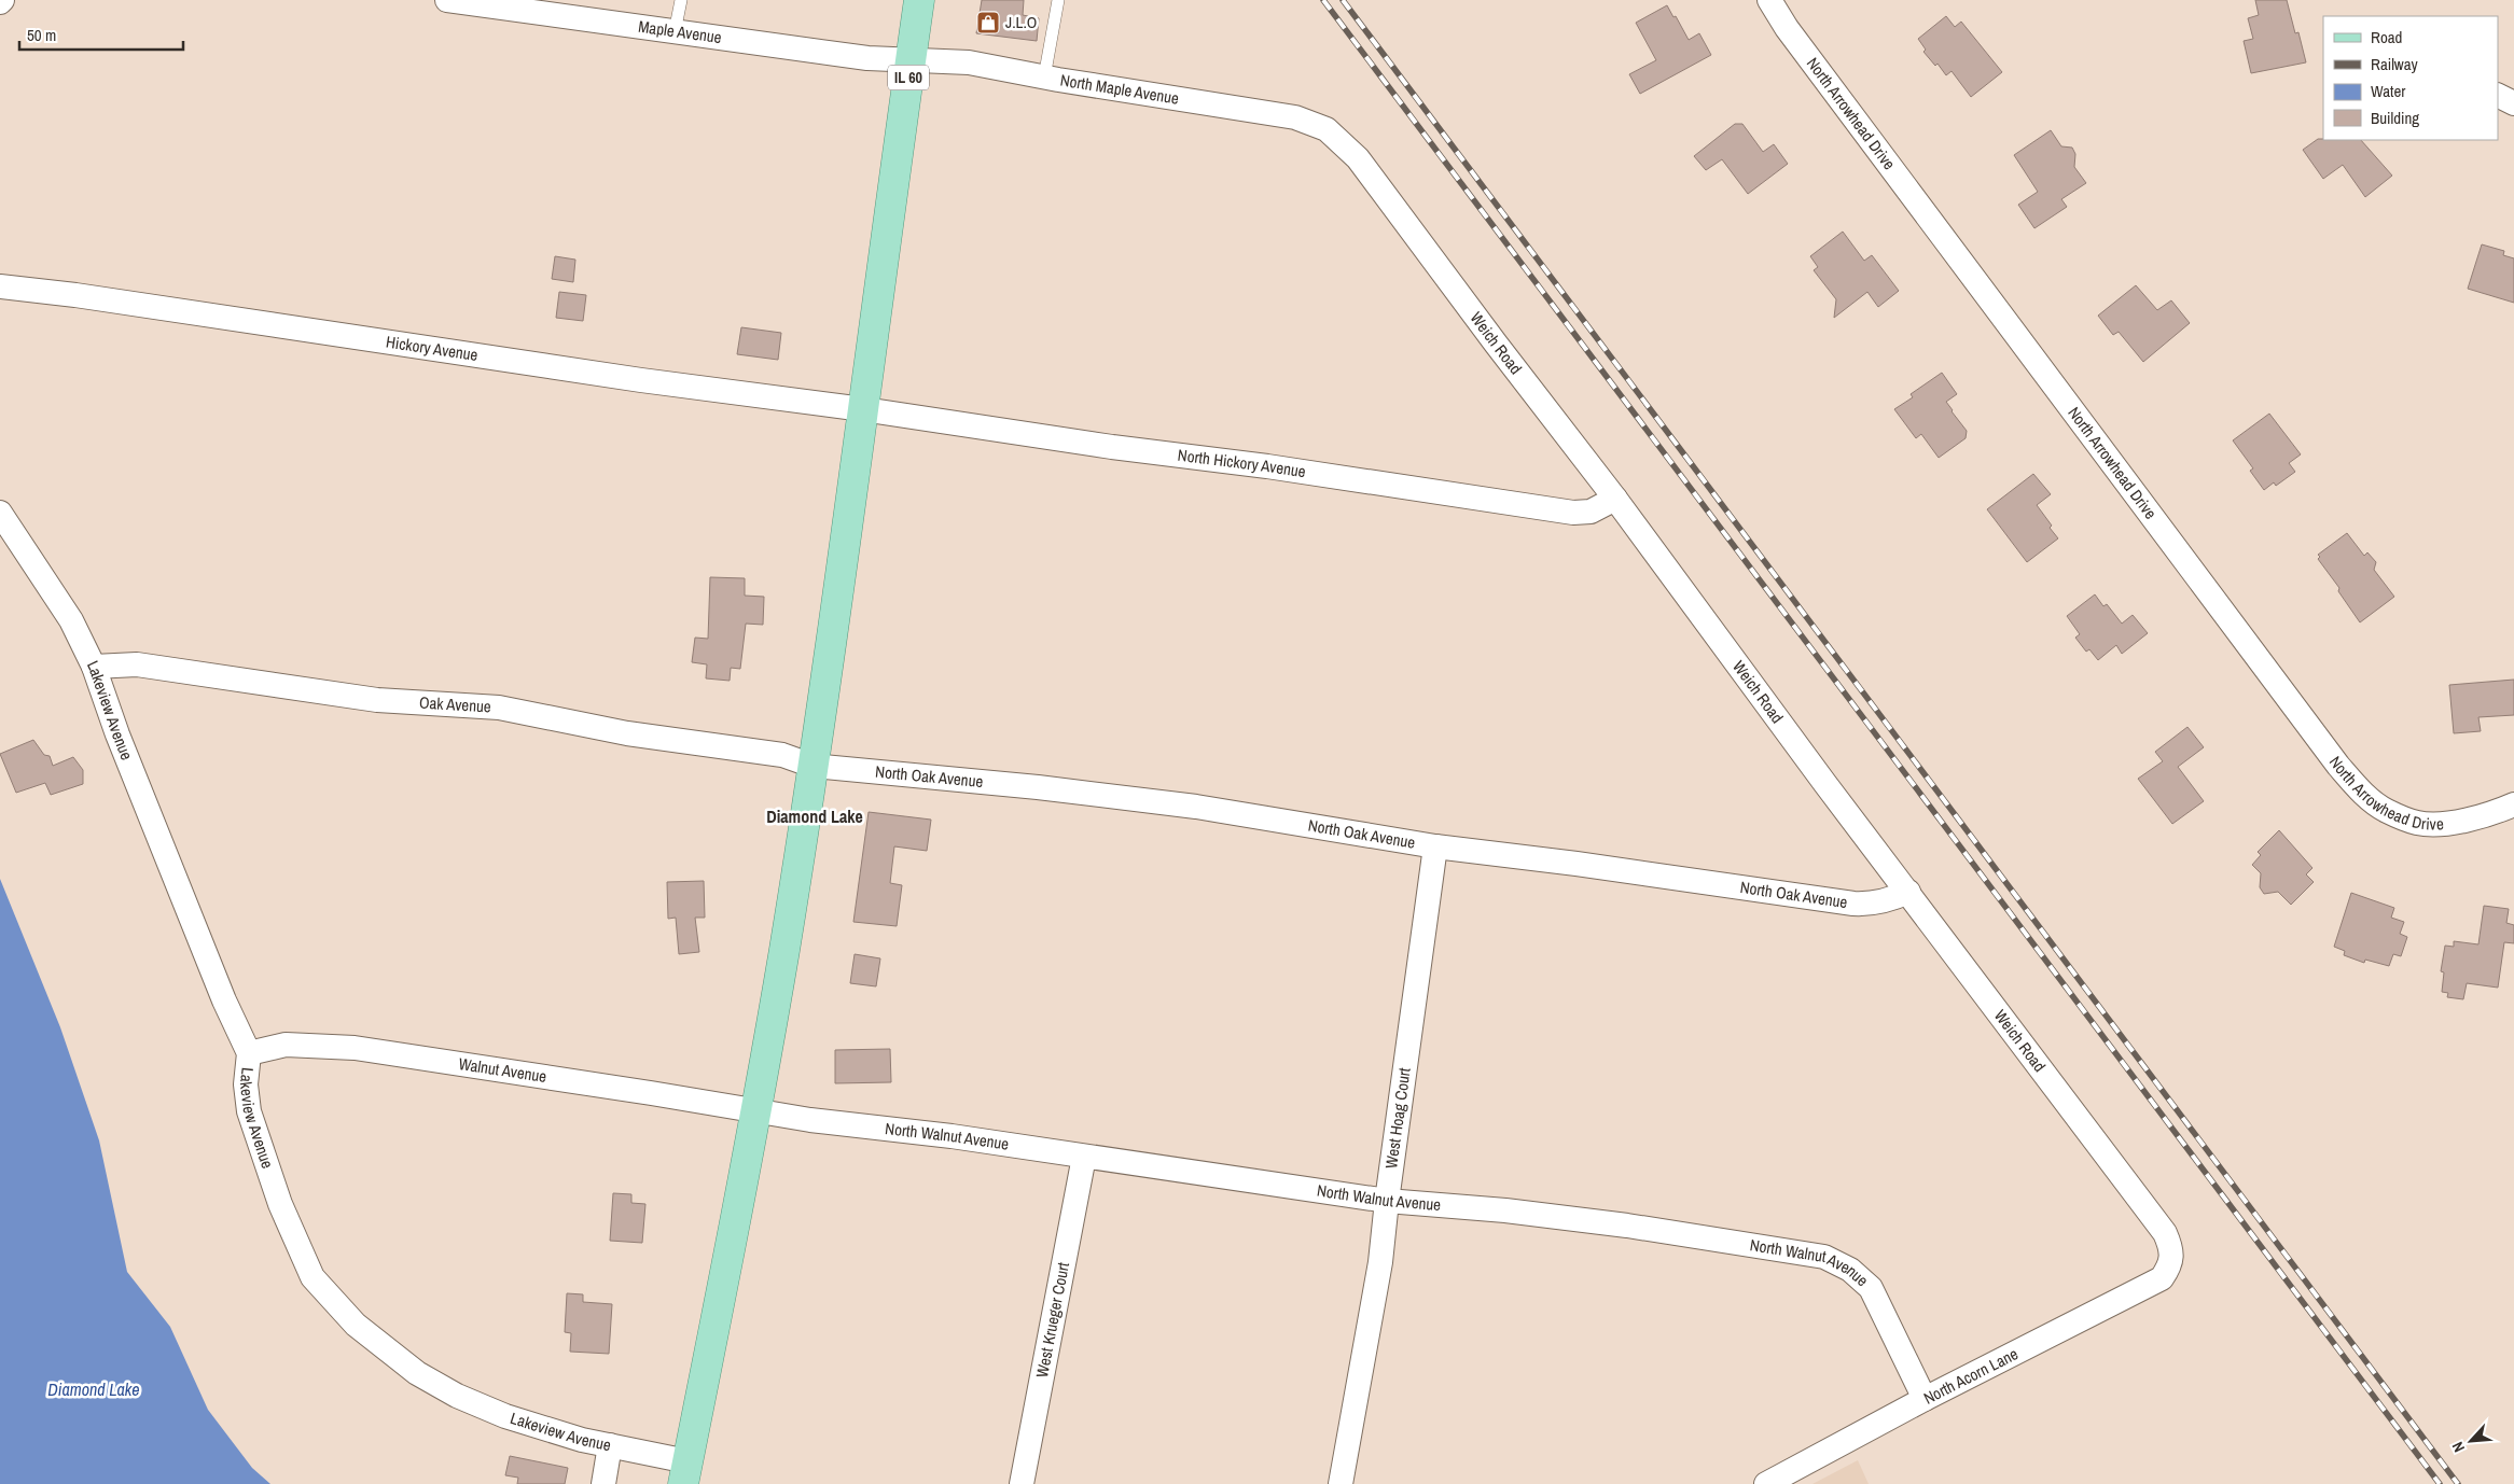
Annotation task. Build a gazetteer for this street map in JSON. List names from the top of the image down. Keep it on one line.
{"streets":{"main road":["IL 60"],"street":["Maple Avenue","North Maple Avenue","North Arrowhead Drive","Weich Road","Hickory Avenue","North Hickory Avenue","Oak Avenue","Lakeview Avenue","North Oak Avenue","Walnut Avenue","West Hoag Court","North Walnut Avenue","West Krueger Court","North Acorn Lane"]},"crossings":[["Maple Avenue","IL 60"],["Maple Avenue","North Maple Avenue"],["IL 60","North Maple Avenue"],["IL 60","Hickory Avenue"],["IL 60","North Hickory Avenue"],["IL 60","Oak Avenue"],["IL 60","Lakeview Avenue"],["IL 60","North Oak Avenue"],["IL 60","Walnut Avenue"],["IL 60","North Walnut Avenue"],["North Maple Avenue","Weich Road"],["Weich Road","North Hickory Avenue"],["Weich Road","North Oak Avenue"],["Weich Road","North Acorn Lane"],["Hickory Avenue","North Hickory Avenue"],["Oak Avenue","Lakeview Avenue"],["Oak Avenue","North Oak Avenue"],["Lakeview Avenue","Walnut Avenue"],["North Oak Avenue","West Hoag Court"],["Walnut Avenue","North Walnut Avenue"],["West Hoag Court","North Walnut Avenue"],["North Walnut Avenue","West Krueger Court"],["North Walnut Avenue","North Acorn Lane"]],"districts":["Diamond Lake"],"water":["Diamond Lake"],"places":{"shop":["J.L.O"]},"legend":["Road","Railway","Water","Building"],"scale_bar":"50 m","north":"bottom left"}
